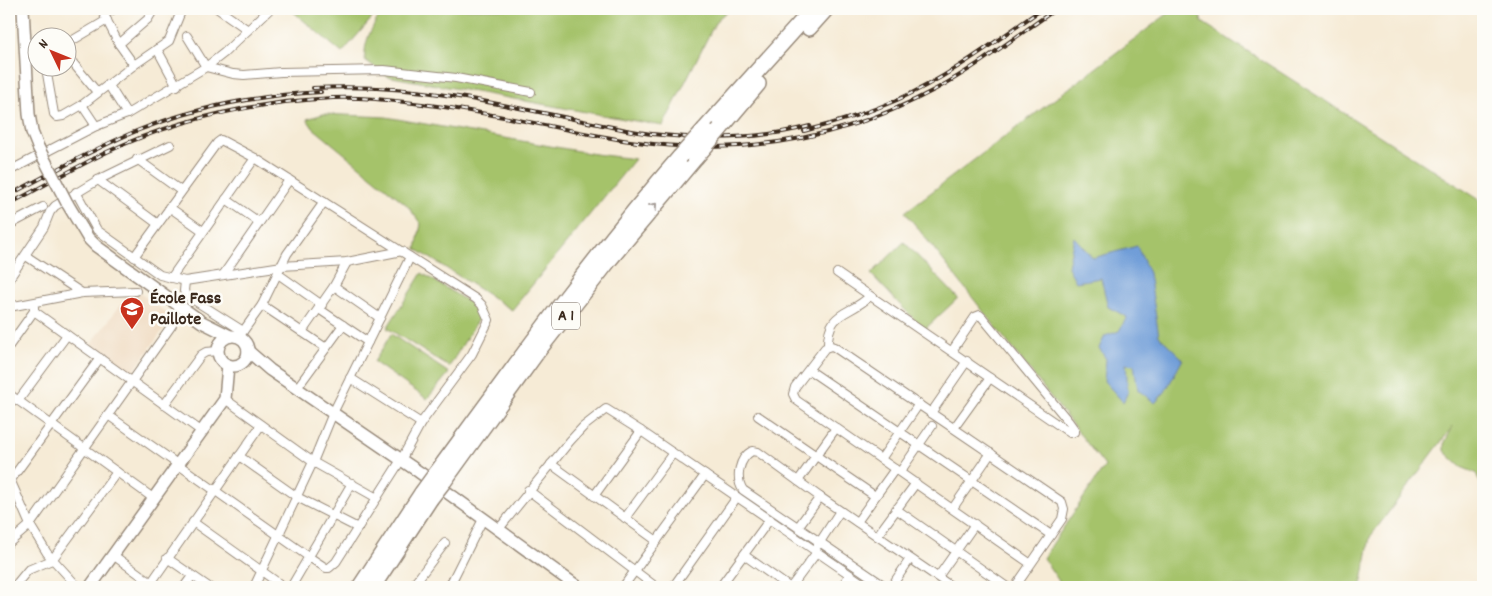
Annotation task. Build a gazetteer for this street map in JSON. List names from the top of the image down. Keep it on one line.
{"streets":{"highway":["A 1"]},"places":{"school or university":["École Fass Paillote"]},"north":"top left"}
